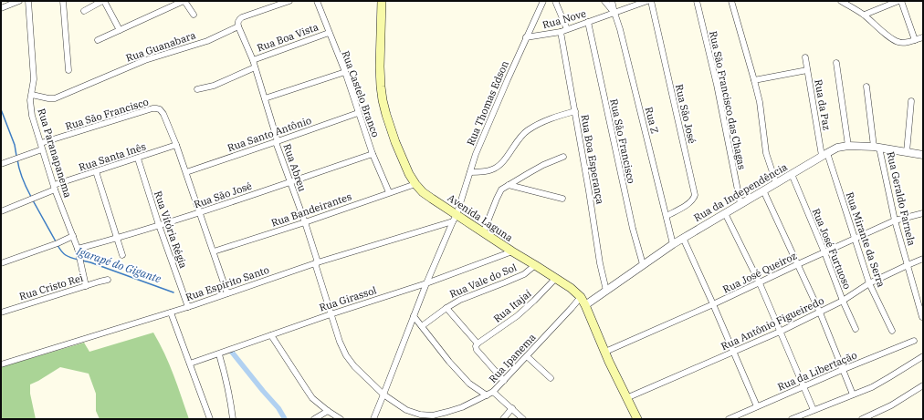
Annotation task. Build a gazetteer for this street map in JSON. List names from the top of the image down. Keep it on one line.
{"streets":{"main road":["Avenida Laguna"],"street":["Rua Nove","Rua Boa Vista","Rua Guanabara","Rua Castelo Branco","Rua São Francisco das Chagas","Rua Thomas Edson","Rua da Paz","Rua São Francisco","Rua São José","Rua Z","Rua Santo Antônio","Rua Paranapanema","Rua Santa Inês","Rua Boa Esperança","Rua Abreu","Rua da Independência","Rua Geraldo Farnela","Rua Bandeirantes","Rua Vitória Régia","Rua Mirante da Serra","Rua José Furtuoso","Rua José Queiroz","Rua Vale do Sol","Rua Espírito Santo","Rua Cristo Rei","Rua Girassol","Rua Itajaí","Rua Antônio Figueiredo","Rua Ipanema","Rua da Libertação"]},"crossings":[["Rua Nove","Rua Thomas Edson"],["Rua Nove","Rua São Francisco"],["Rua Nove","Rua Z"],["Rua Nove","Rua Boa Esperança"],["Rua Boa Vista","Rua Castelo Branco"],["Rua Boa Vista","Rua Abreu"],["Rua Guanabara","Rua Paranapanema"],["Rua Guanabara","Rua Abreu"],["Rua Castelo Branco","Rua São José"],["Rua Castelo Branco","Rua Santo Antônio"],["Rua Castelo Branco","Rua Bandeirantes"],["Rua São Francisco das Chagas","Rua da Independência"],["Rua Thomas Edson","Avenida Laguna"],["Rua Thomas Edson","Rua Espírito Santo"],["Rua Thomas Edson","Rua Girassol"],["Rua Thomas Edson","Rua Ipanema"],["Rua da Paz","Rua da Independência"],["Rua da Paz","Rua Mirante da Serra"],["Rua São Francisco","Rua Paranapanema"],["Rua São Francisco","Rua Santa Inês"],["Rua São Francisco","Rua da Independência"],["Rua São José","Rua Z"],["Rua São José","Rua Paranapanema"],["Rua São José","Rua Abreu"],["Rua São José","Rua Vitória Régia"],["Rua Z","Rua da Independência"],["Rua Santo Antônio","Rua Abreu"],["Rua Paranapanema","Rua Santa Inês"],["Rua Paranapanema","Rua Cristo Rei"],["Rua Santa Inês","Rua Vitória Régia"],["Rua Boa Esperança","Rua da Independência"],["Rua Abreu","Rua Bandeirantes"],["Rua Abreu","Rua Espírito Santo"],["Rua Abreu","Rua Ipanema"],["Rua da Independência","Rua Geraldo Farnela"],["Rua da Independência","Avenida Laguna"],["Rua da Independência","Rua Mirante da Serra"],["Rua da Independência","Rua José Furtuoso"],["Rua Geraldo Farnela","Rua José Queiroz"],["Rua Geraldo Farnela","Rua Antônio Figueiredo"],["Rua Bandeirantes","Avenida Laguna"],["Avenida Laguna","Rua José Queiroz"],["Avenida Laguna","Rua Vale do Sol"],["Avenida Laguna","Rua Espírito Santo"],["Avenida Laguna","Rua Girassol"],["Avenida Laguna","Rua Itajaí"],["Avenida Laguna","Rua Antônio Figueiredo"],["Avenida Laguna","Rua Ipanema"],["Rua Vitória Régia","Rua Espírito Santo"],["Rua Mirante da Serra","Rua José Queiroz"],["Rua Mirante da Serra","Rua Antônio Figueiredo"],["Rua José Furtuoso","Rua José Queiroz"],["Rua José Furtuoso","Rua Antônio Figueiredo"],["Rua Espírito Santo","Rua Ipanema"],["Rua Girassol","Rua Ipanema"]],"water":["Igarapé do Gigante"]}
